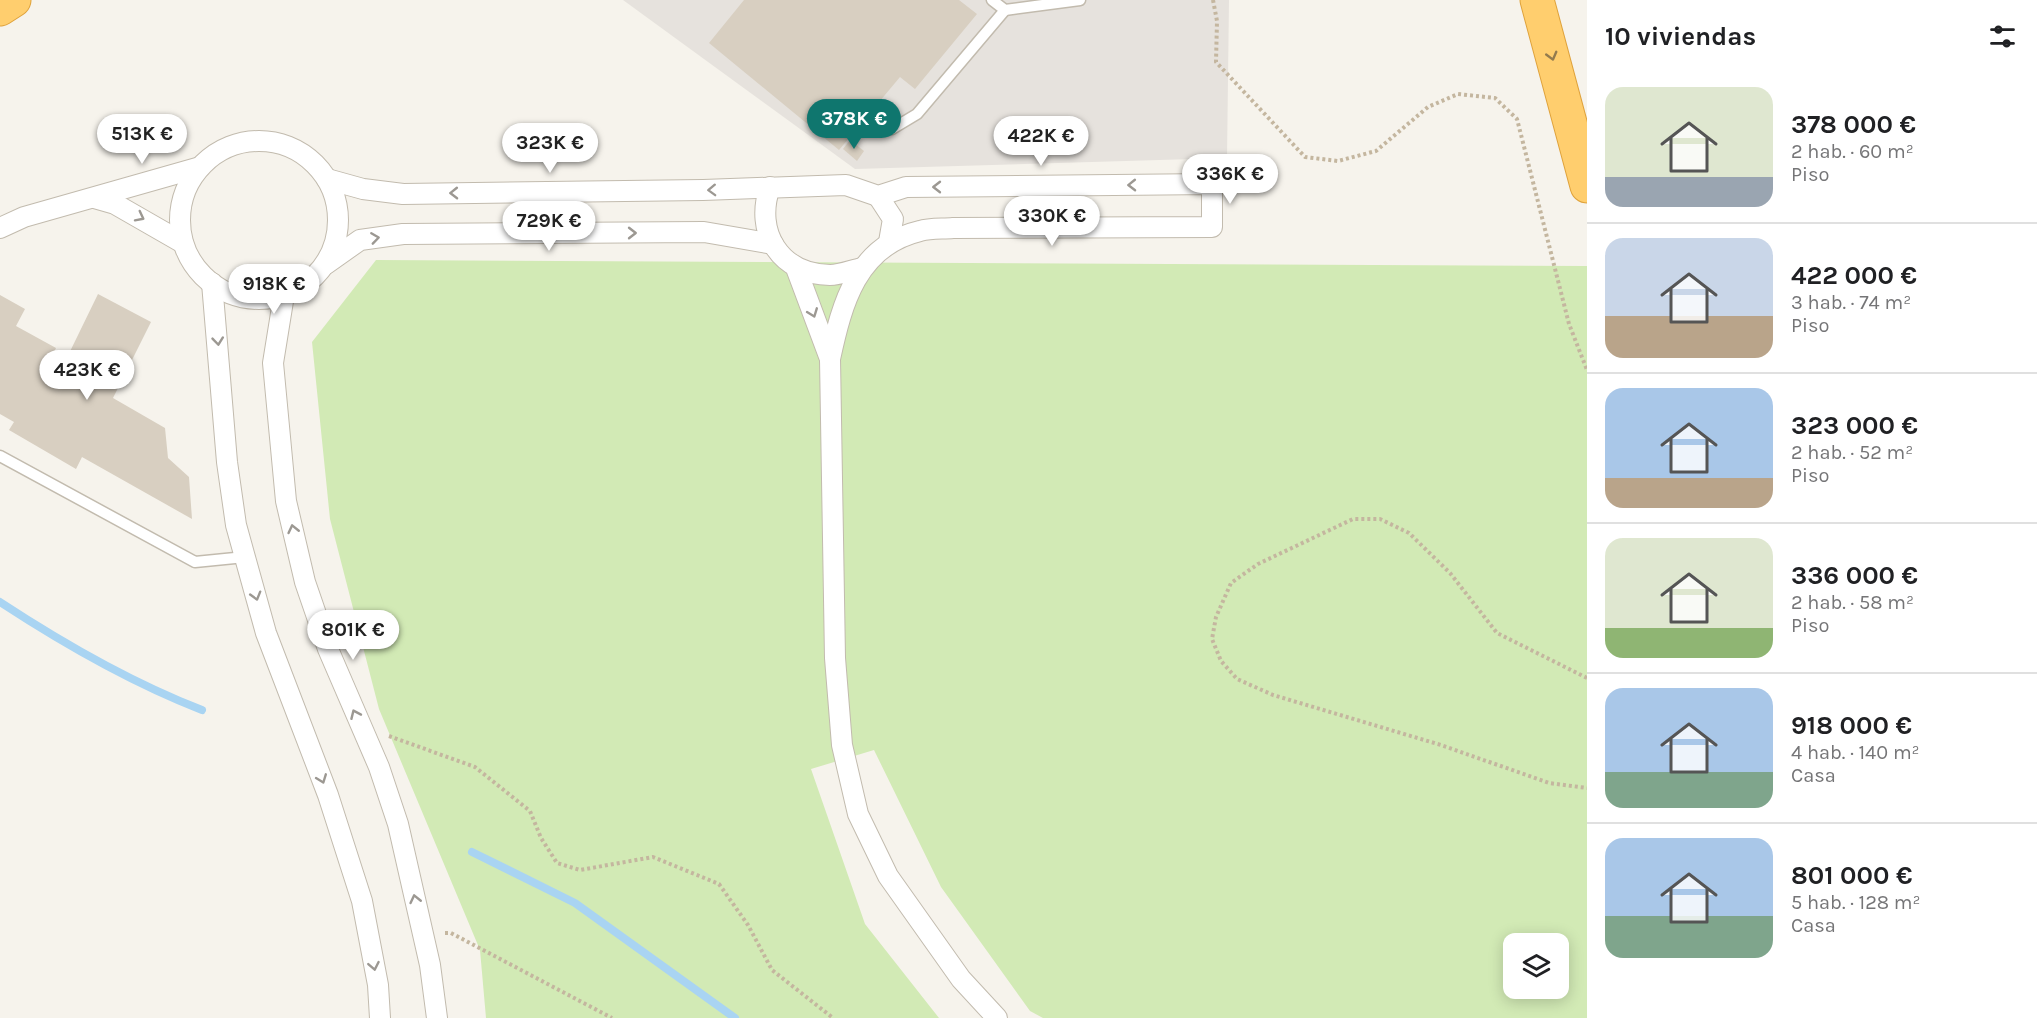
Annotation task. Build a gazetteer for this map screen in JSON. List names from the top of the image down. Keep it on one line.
{"page":{"heading":"10 viviendas","list":[{"name":"378 000 €","note":"2 hab. · 60 m² · Piso"},{"name":"422 000 €","note":"3 hab. · 74 m² · Piso"},{"name":"323 000 €","note":"2 hab. · 52 m² · Piso"},{"name":"336 000 €","note":"2 hab. · 58 m² · Piso"},{"name":"918 000 €","note":"4 hab. · 140 m² · Casa"},{"name":"801 000 €","note":"5 hab. · 128 m² · Casa"}],"price":["378K €","513K €","422K €","323K €","336K €","330K €","729K €","918K €","423K €","801K €"]}}
